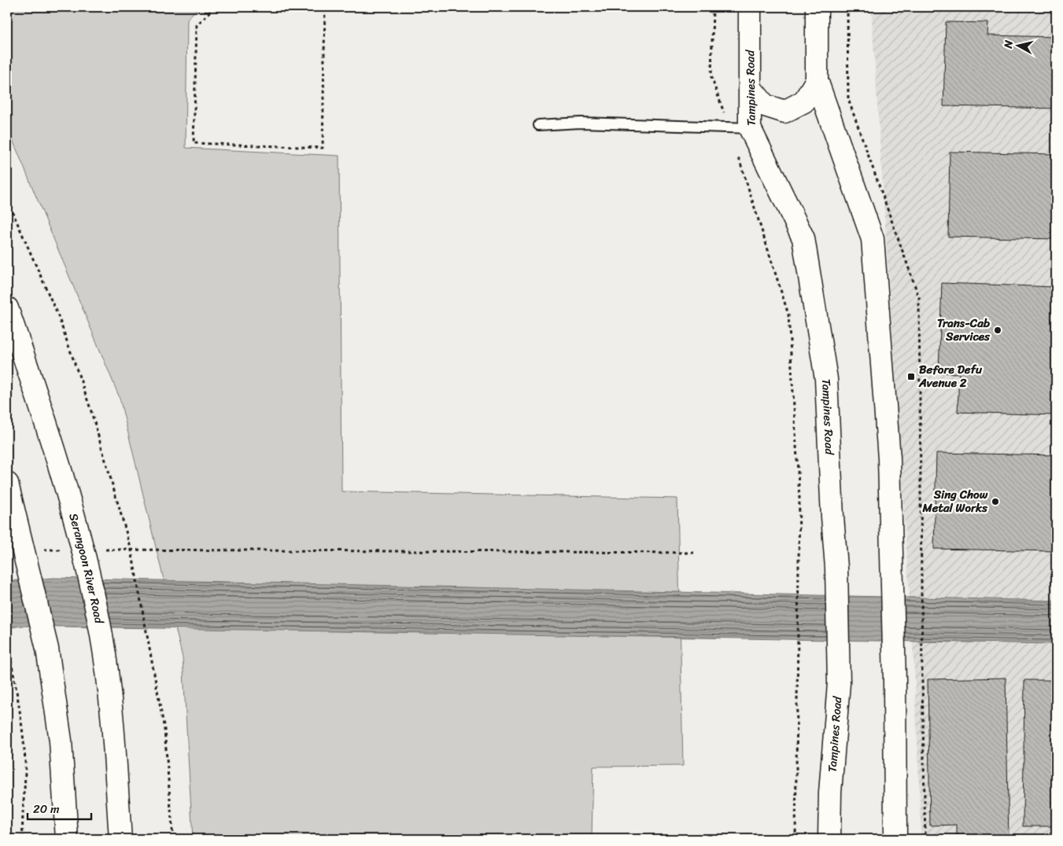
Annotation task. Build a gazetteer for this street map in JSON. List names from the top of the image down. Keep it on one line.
{"streets":{"main road":["Tampines Road","Serangoon River Road"]},"places":{"other":["Trans-Cab Services","Sing Chow Metal Works"],"transit":["Before Defu Avenue 2"]},"scale_bar":"20 m","north":"left"}
